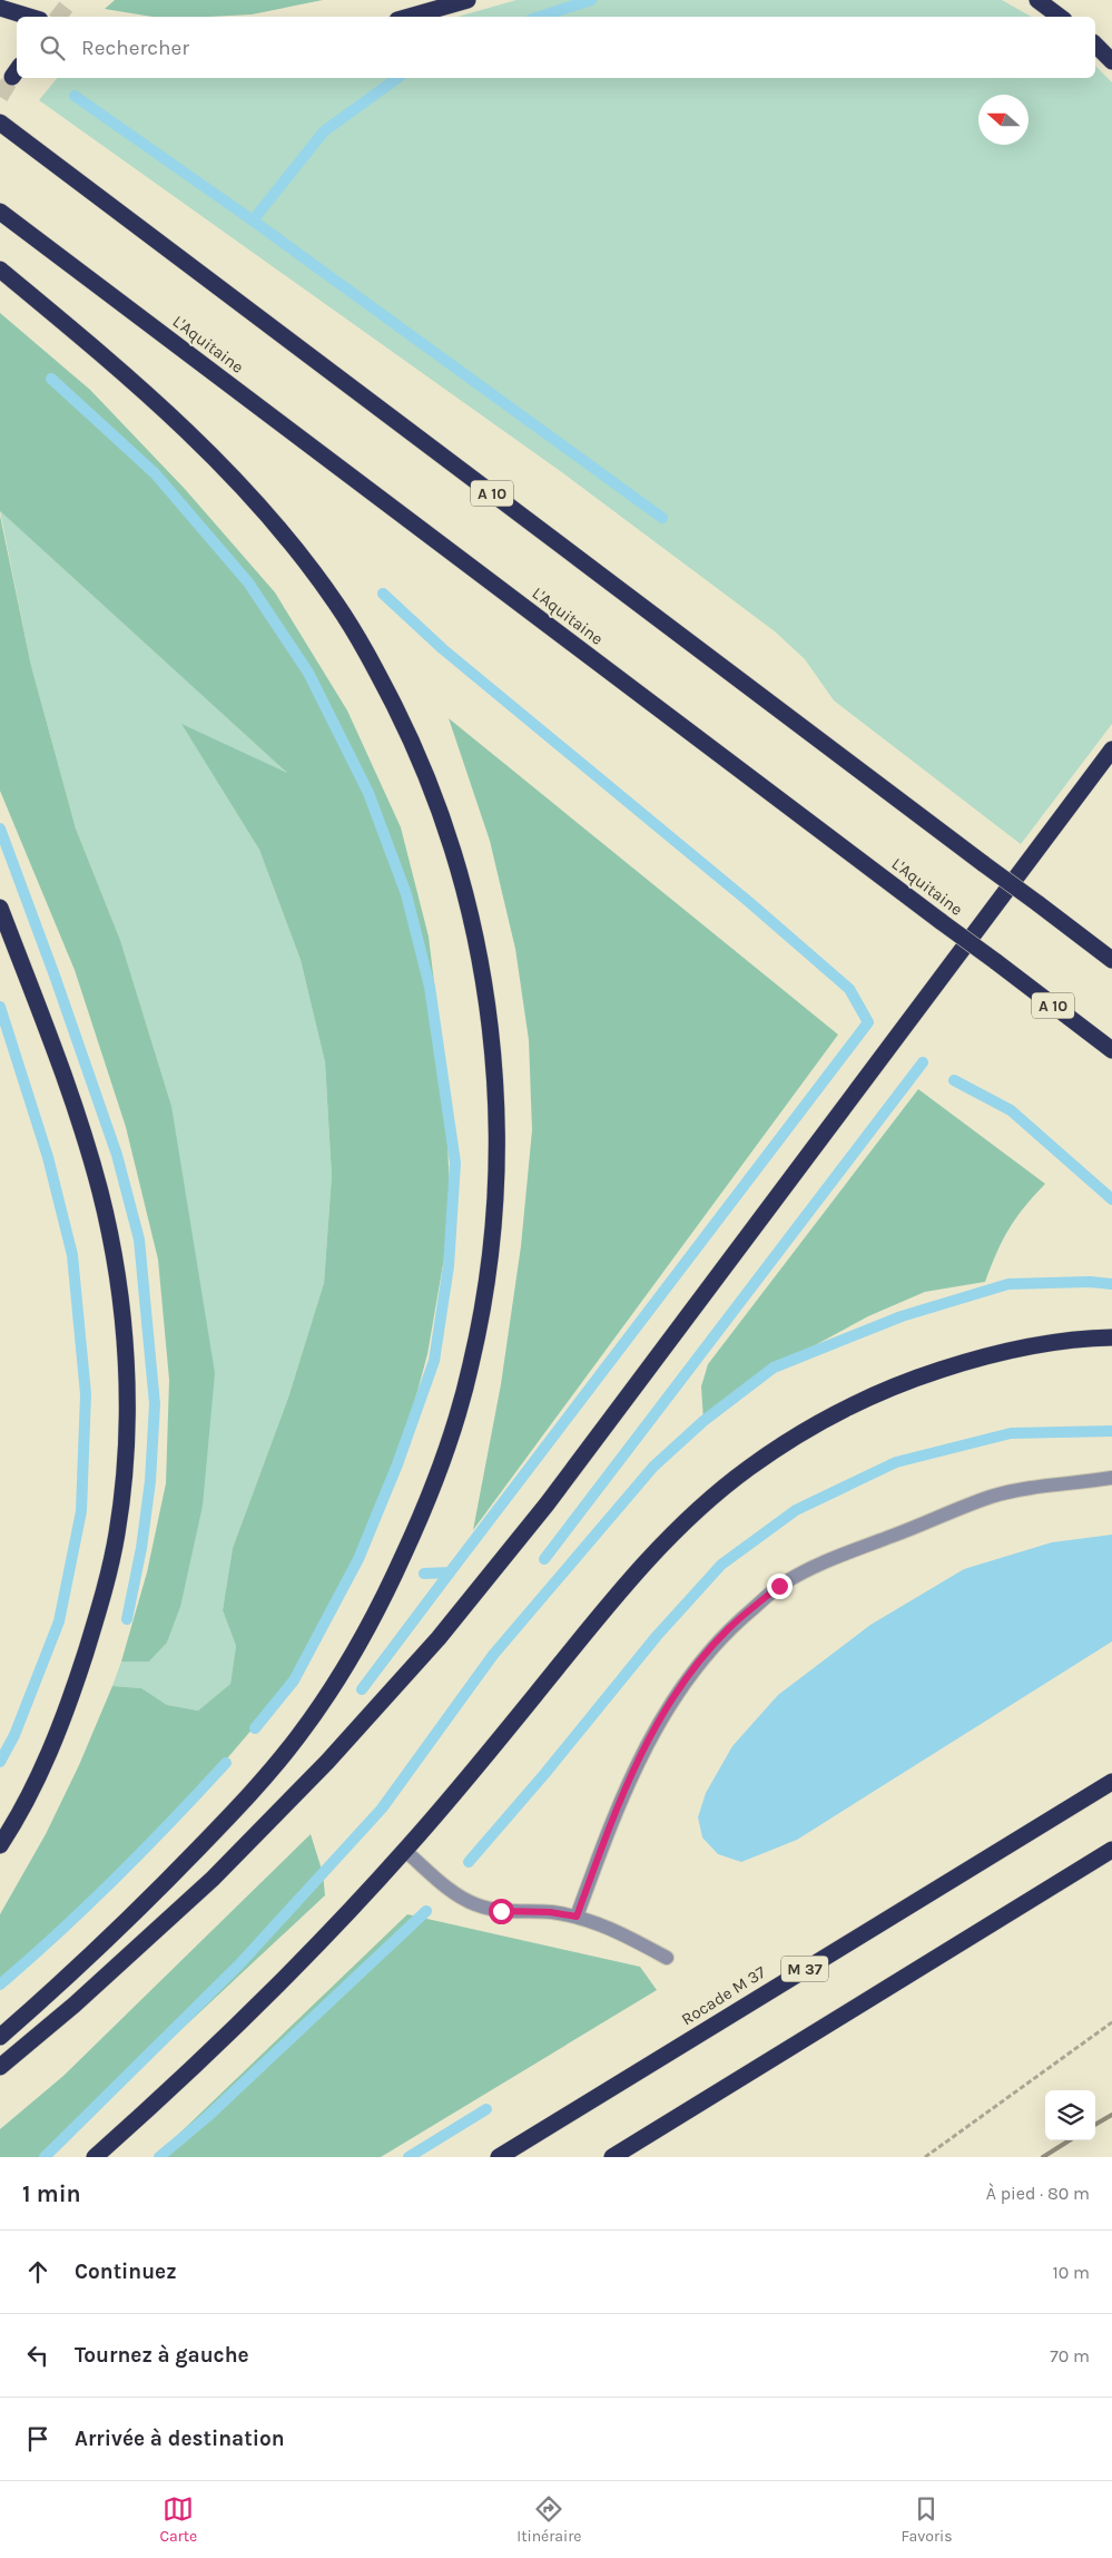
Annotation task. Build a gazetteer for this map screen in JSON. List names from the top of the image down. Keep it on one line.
{"streets":{"highway":["L'Aquitaine","A 10","M 37","Rocade M 37"]},"north":"left","page":{"search":"Rechercher","heading":["1 min","À pied · 80 m"],"list":[["Continuez","10 m"],["Tournez à gauche","70 m"],"Arrivée à destination"],"nav":["Carte","Itinéraire","Favoris"]}}
